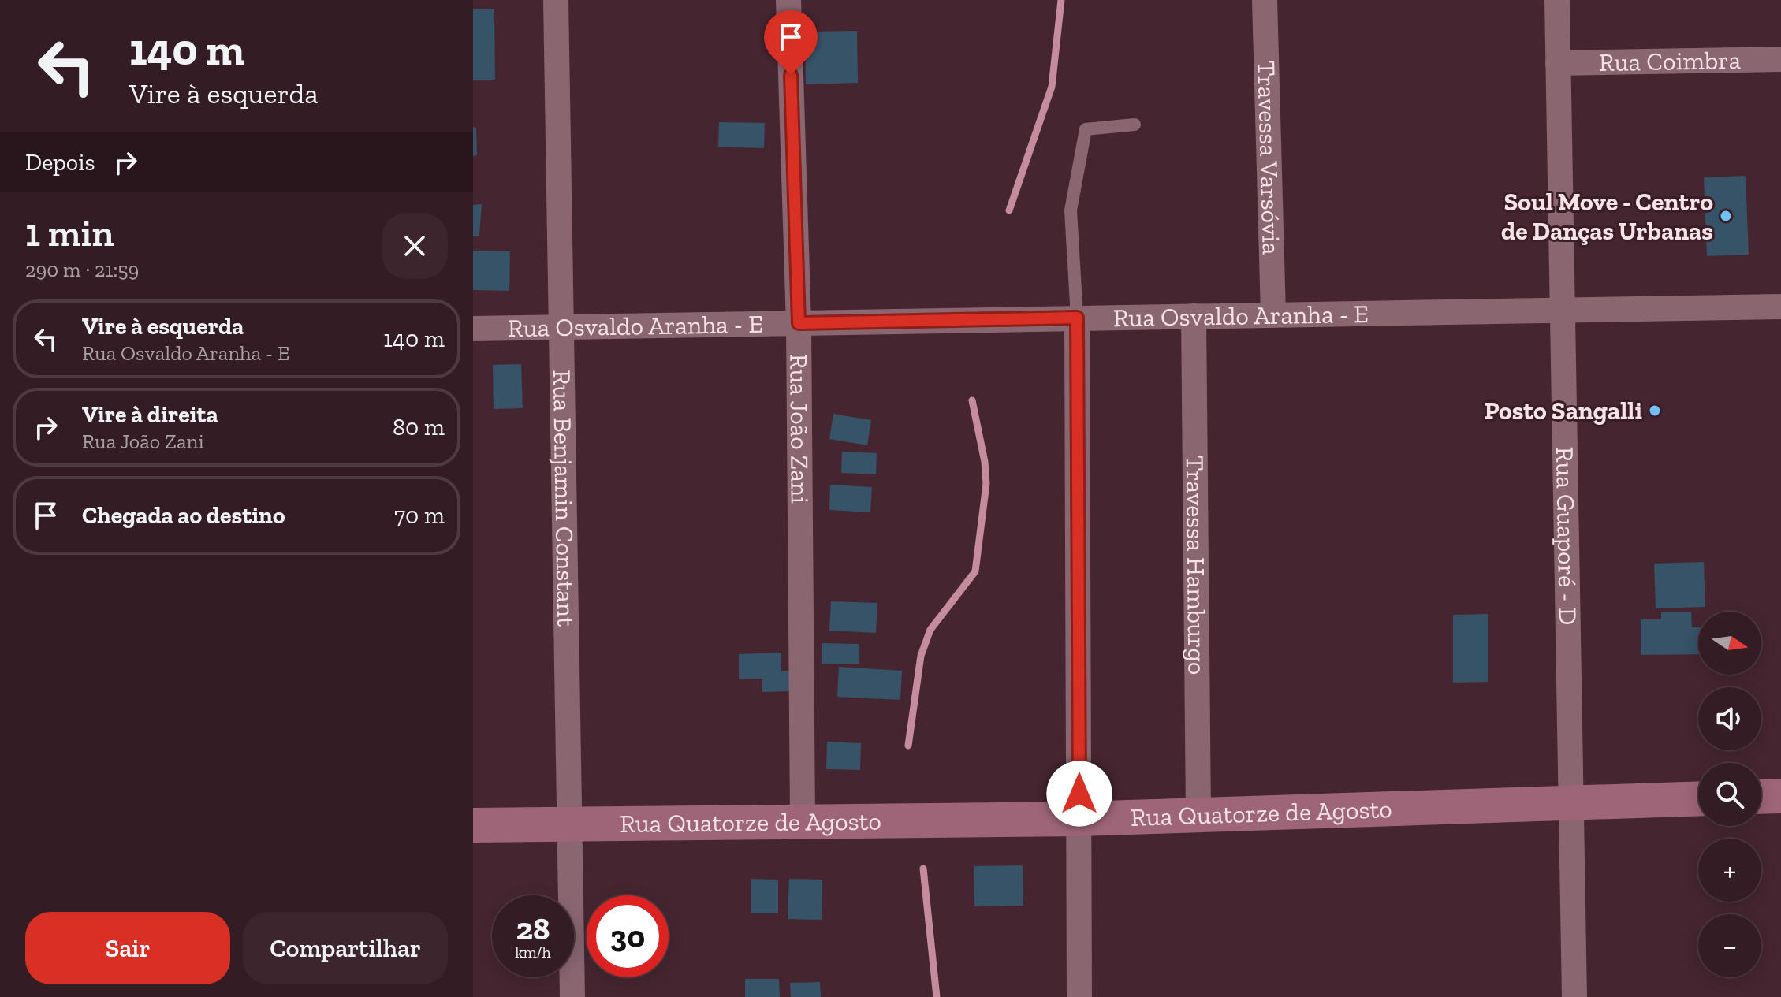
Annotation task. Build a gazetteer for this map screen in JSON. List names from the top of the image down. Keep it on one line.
{"streets":{"street":["Rua Coimbra","Travessa Varsóvia","Rua Osvaldo Aranha - E","Rua João Zani","Rua Benjamin Constant","Rua Guaporé - D","Travessa Hamburgo","Rua Quatorze de Agosto"]},"crossings":[["Rua Coimbra","Rua Guaporé - D"],["Travessa Varsóvia","Rua Osvaldo Aranha - E"],["Rua Osvaldo Aranha - E","Rua João Zani"],["Rua Osvaldo Aranha - E","Rua Benjamin Constant"],["Rua Osvaldo Aranha - E","Rua Guaporé - D"],["Rua Osvaldo Aranha - E","Travessa Hamburgo"],["Rua João Zani","Rua Quatorze de Agosto"],["Rua Benjamin Constant","Rua Quatorze de Agosto"],["Rua Guaporé - D","Rua Quatorze de Agosto"],["Travessa Hamburgo","Rua Quatorze de Agosto"]],"places":["Soul Move - Centro de Danças Urbanas","Posto Sangalli"],"north":"right","page":{"turn":["140 m","Vire à esquerda"],"then":"Depois","heading":["1 min","290 m · 21:59"],"list":[{"name":"Vire à esquerda","note":"Rua Osvaldo Aranha - E","value":"140 m"},{"name":"Vire à direita","note":"Rua João Zani","value":"80 m"},{"name":"Chegada ao destino","value":"70 m"}],"map_buttons":["+","−"],"speed":"28 km/h","limit":"30","buttons":["Sair","Compartilhar"]}}
